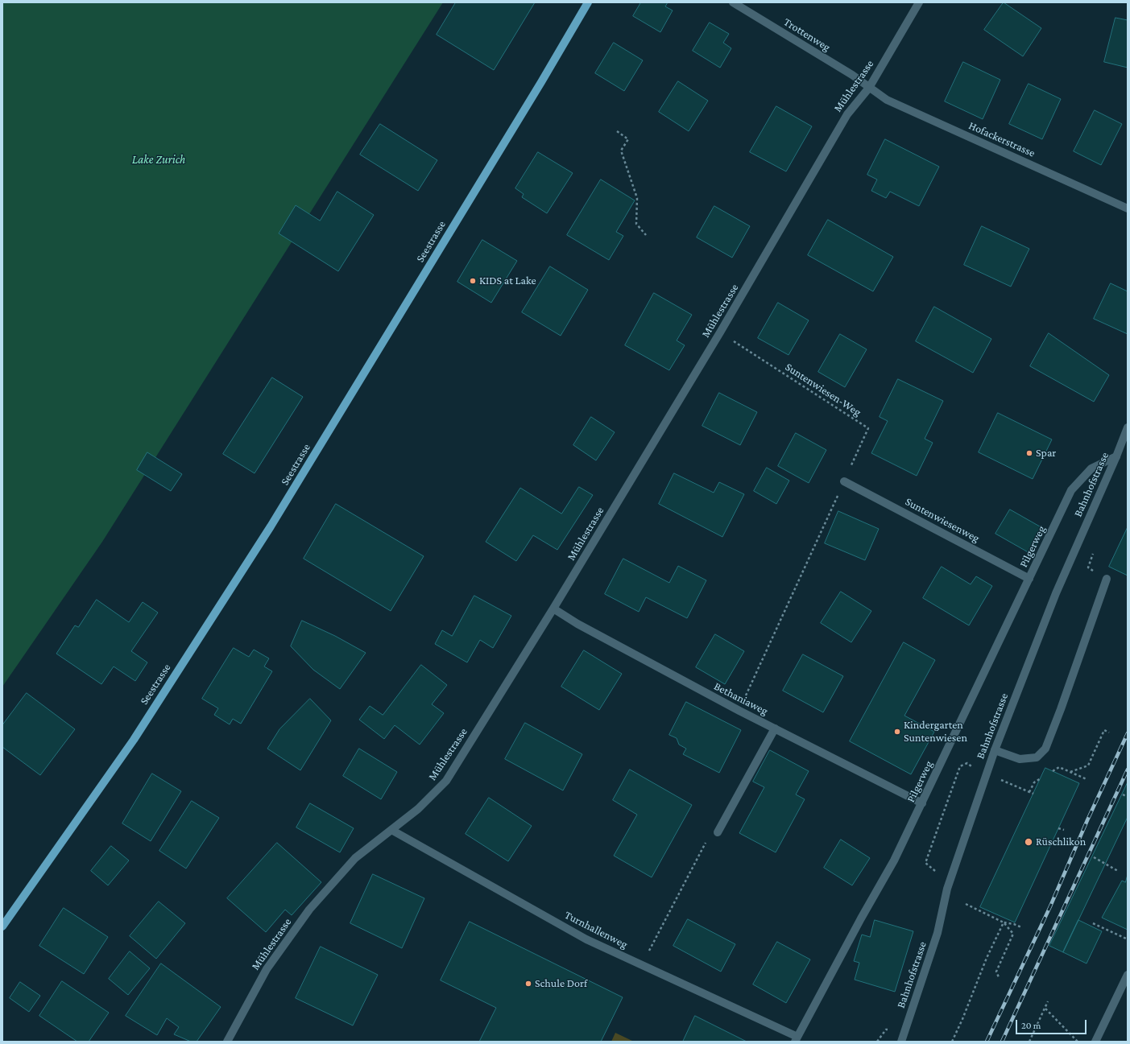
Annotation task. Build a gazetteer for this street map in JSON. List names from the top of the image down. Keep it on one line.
{"streets":{"main road":["Seestrasse"],"street":["Trottenweg","Mühlestrasse","Hofackerstrasse","Bahnhofstrasse","Suntenwiesenweg","Pilgerweg","Bethaniaweg","Turnhallenweg"],"path":["Suntenwiesen-Weg"]},"crossings":[["Trottenweg","Mühlestrasse"],["Trottenweg","Hofackerstrasse"],["Mühlestrasse","Hofackerstrasse"],["Mühlestrasse","Suntenwiesen-Weg"],["Mühlestrasse","Bethaniaweg"],["Mühlestrasse","Turnhallenweg"],["Suntenwiesen-Weg","Suntenwiesenweg"],["Bahnhofstrasse","Pilgerweg"],["Suntenwiesenweg","Pilgerweg"],["Pilgerweg","Bethaniaweg"],["Pilgerweg","Turnhallenweg"]],"water":["Lake Zurich"],"places":["KIDS at Lake","Spar","Kindergarten Suntenwiesen","Rüschlikon","Schule Dorf"],"scale_bar":"20 m"}
